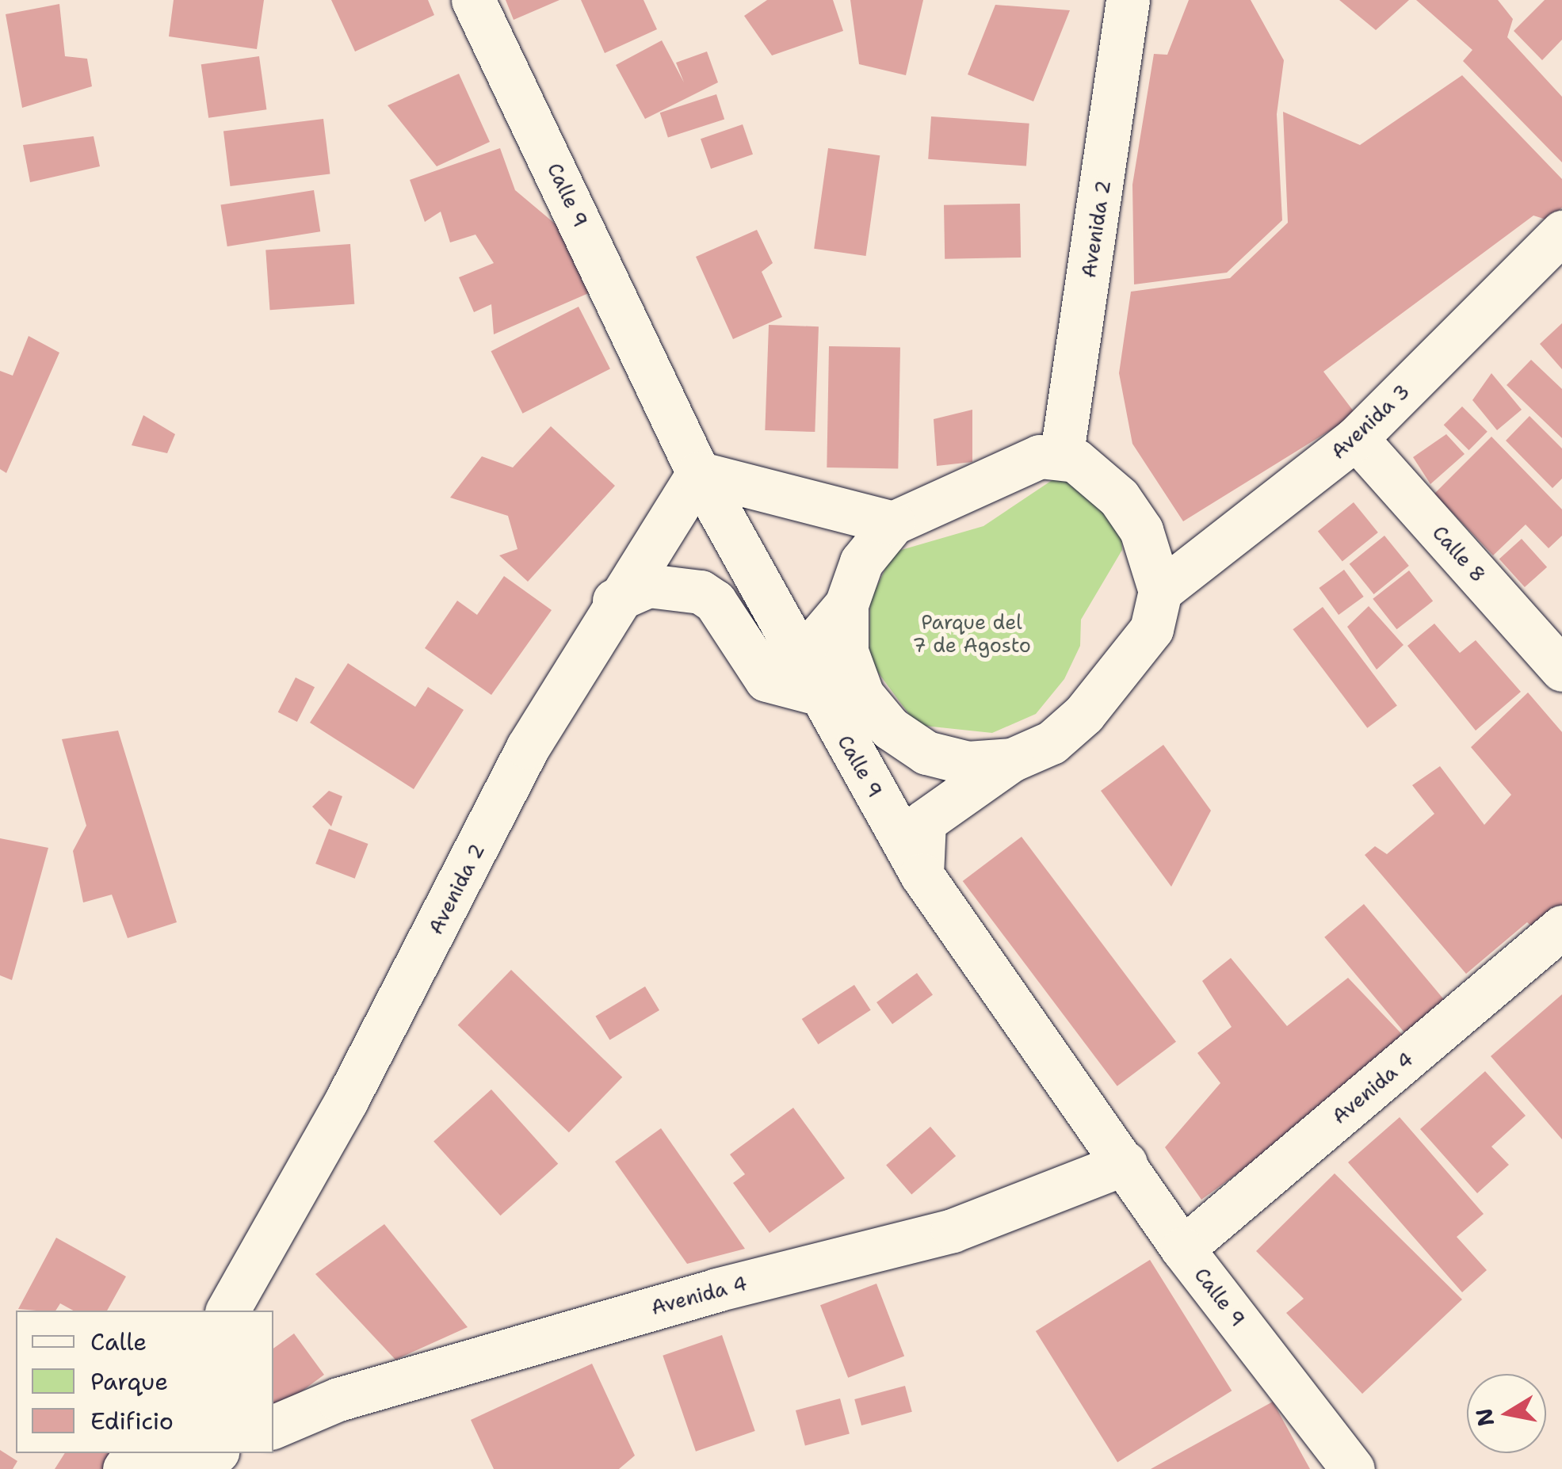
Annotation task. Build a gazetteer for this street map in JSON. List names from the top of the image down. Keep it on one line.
{"streets":{"street":["Calle 9","Avenida 2","Avenida 3","Calle 8","Avenida 4"]},"crossings":[["Calle 9","Avenida 2"],["Calle 9","Avenida 4"],["Avenida 3","Calle 8"]],"parks":["Parque del 7 de Agosto"],"legend":["Calle","Parque","Edificio"],"north":"left"}
